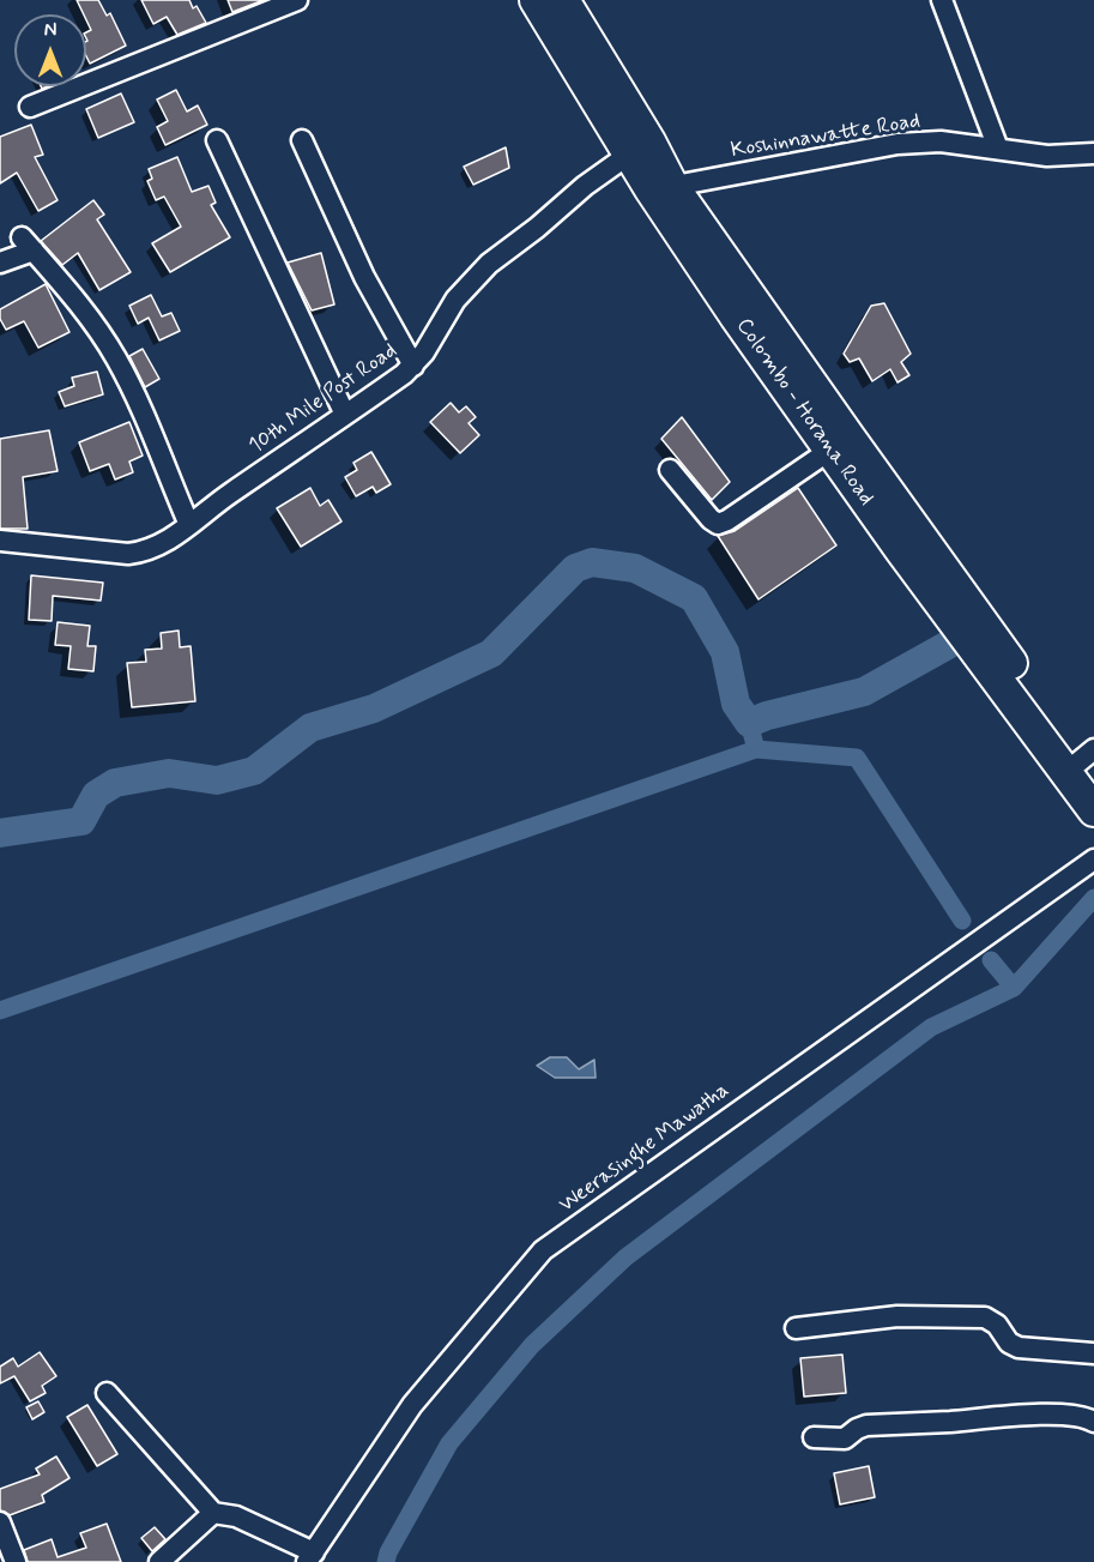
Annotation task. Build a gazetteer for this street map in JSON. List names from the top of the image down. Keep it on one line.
{"streets":{"main road":["Colombo - Horana Road"],"street":["Koshinnawatte Road","10th Mile Post Road","Weerasinghe Mawatha"]},"crossings":[["Koshinnawatte Road","Colombo - Horana Road"],["10th Mile Post Road","Colombo - Horana Road"]],"north":"top"}
